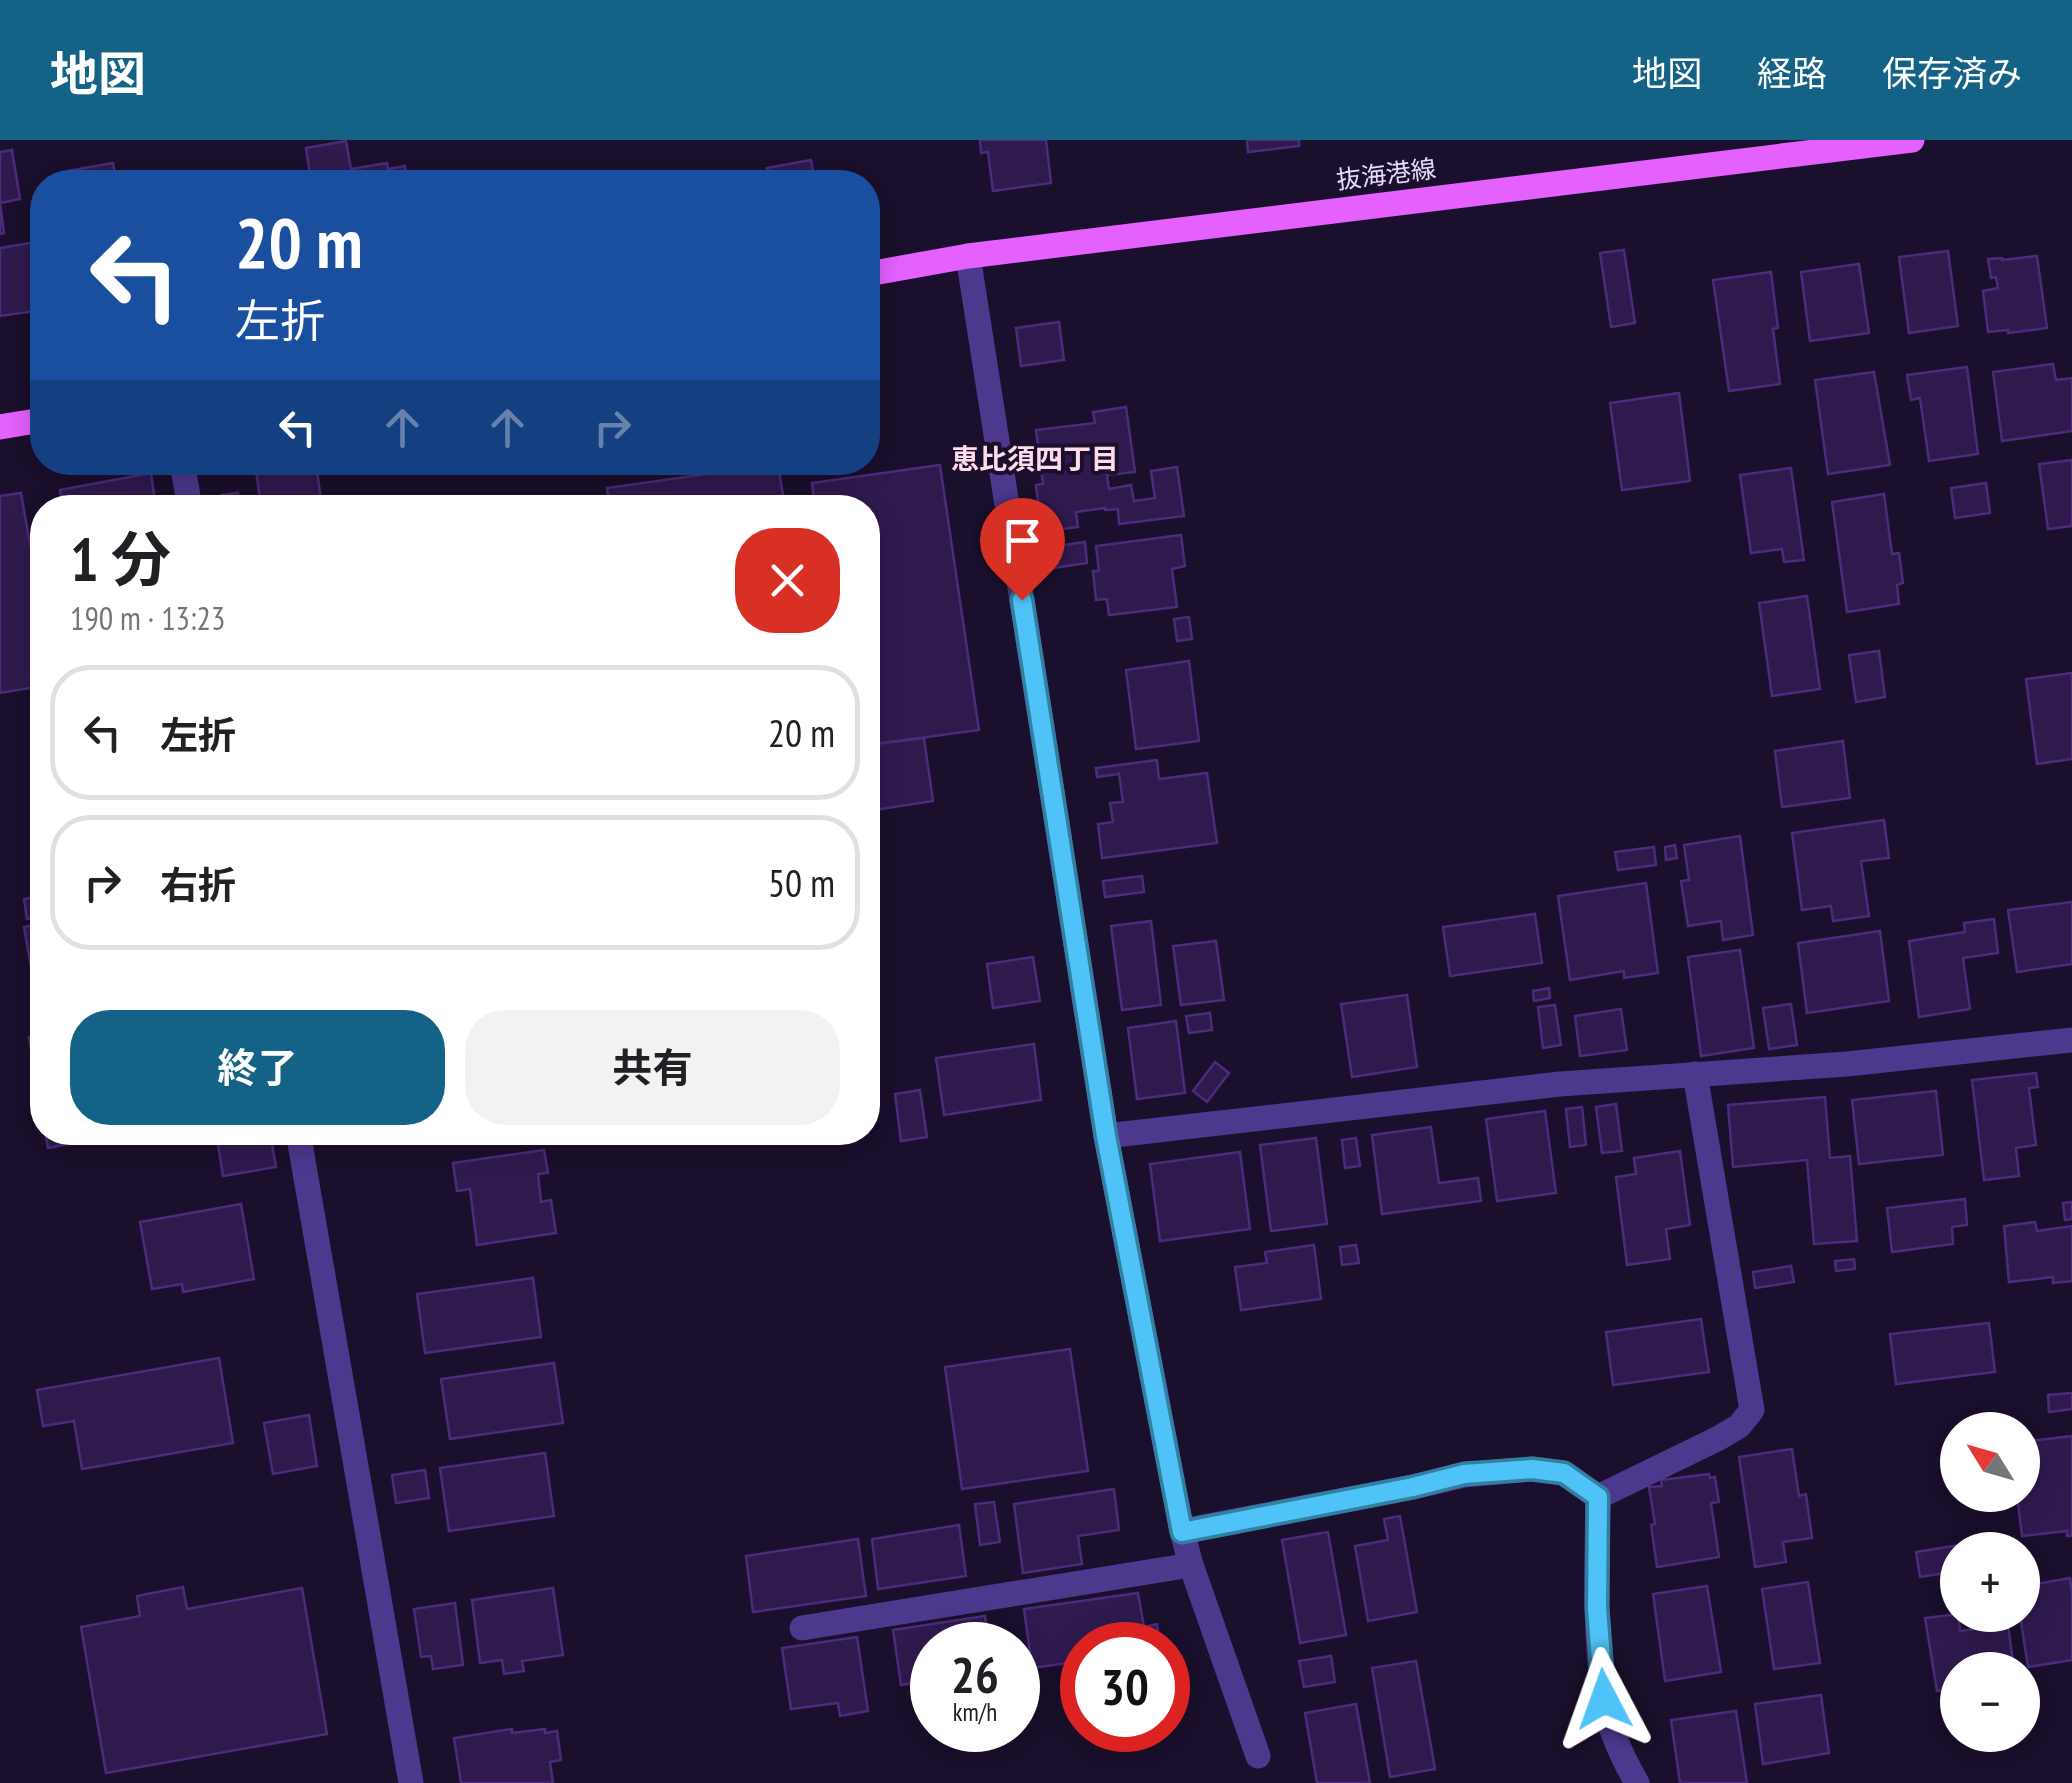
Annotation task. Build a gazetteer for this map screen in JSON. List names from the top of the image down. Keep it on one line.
{"streets":{"main road":["抜海港線"]},"districts":["恵比須四丁目"],"north":"top left","page":{"header":"地図","nav":["地図","経路","保存済み"],"turn":["20 m","左折"],"heading":["1 分","190 m · 13:23"],"list":[{"name":"左折","value":"20 m"},{"name":"右折","value":"50 m"}],"buttons":["終了","共有"],"map_buttons":["+","−"],"speed":"26 km/h","limit":"30"}}
